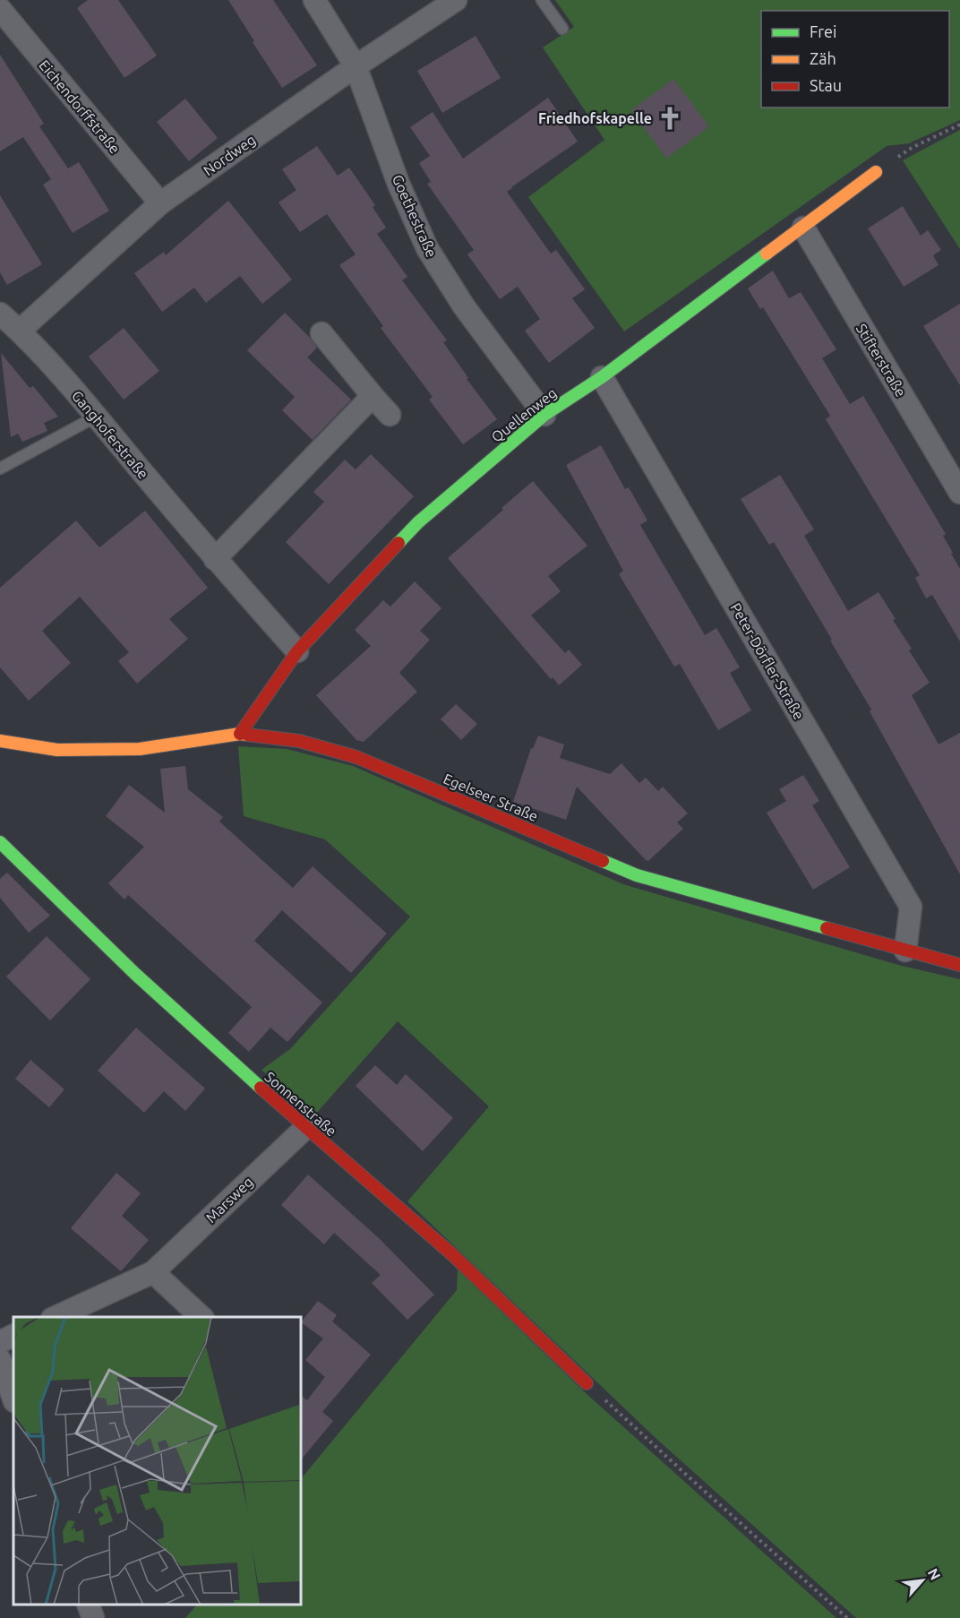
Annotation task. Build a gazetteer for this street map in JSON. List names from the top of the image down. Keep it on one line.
{"streets":{"street":["Eichendorffstraße","Nordweg","Goethestraße","Stifterstraße","Quellenweg","Ganghoferstraße","Peter-Dörfler-Straße","Egelseer Straße","Sonnenstraße","Marsweg"]},"crossings":[["Eichendorffstraße","Nordweg"],["Nordweg","Goethestraße"],["Nordweg","Ganghoferstraße"],["Goethestraße","Quellenweg"],["Stifterstraße","Quellenweg"],["Quellenweg","Ganghoferstraße"],["Quellenweg","Peter-Dörfler-Straße"],["Quellenweg","Egelseer Straße"],["Peter-Dörfler-Straße","Egelseer Straße"],["Sonnenstraße","Marsweg"]],"places":{"church":["Friedhofskapelle"]},"legend":["Frei","Zäh","Stau"],"north":"top right"}
